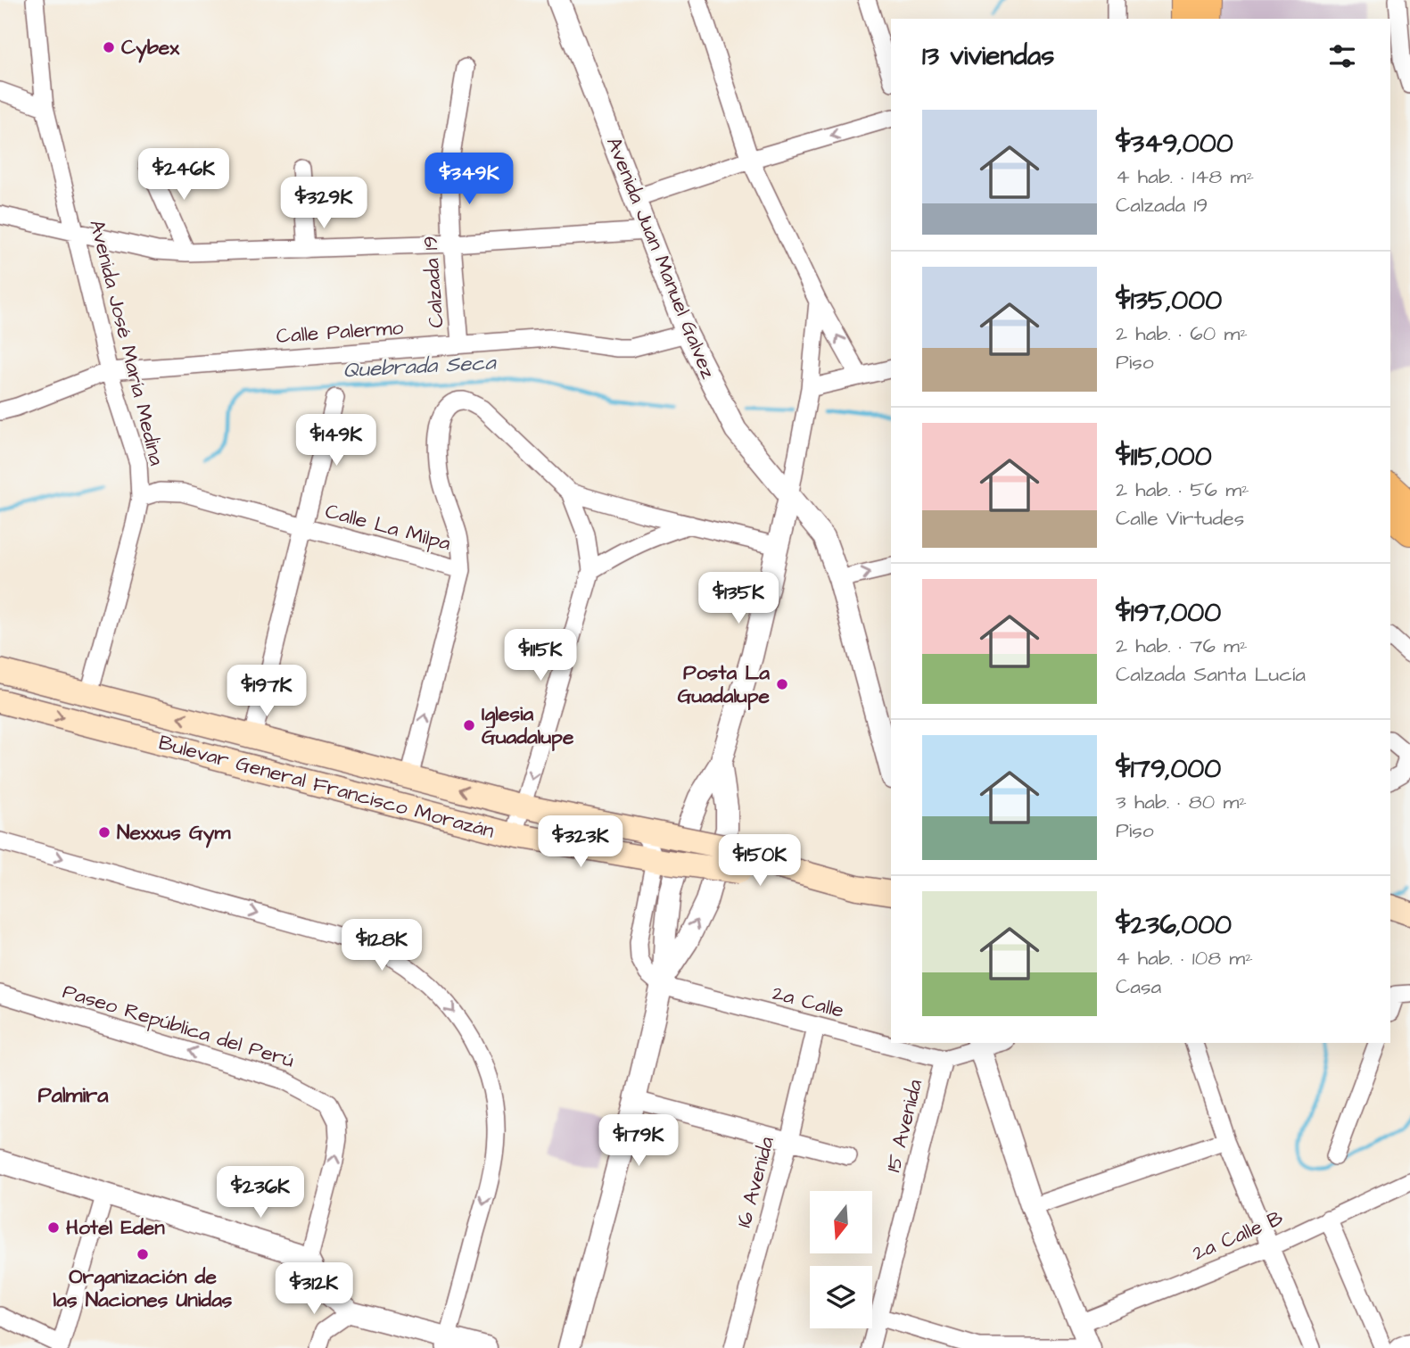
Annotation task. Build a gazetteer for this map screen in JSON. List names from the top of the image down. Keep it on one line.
{"streets":{"main road":["Bulevar General Francisco Morazán"],"street":["Avenida Juan Manuel Galvez","Calzada 19","Calle Palermo","Avenida José María Medina","Calle La Milpa","2a Calle","Paseo República del Perú","15 Avenida","16 Avenida","2a Calle B"]},"crossings":[["Avenida Juan Manuel Galvez","Calle Palermo"],["Calzada 19","Calle Palermo"],["Calle Palermo","Avenida José María Medina"],["Avenida José María Medina","Calle La Milpa"],["Avenida José María Medina","Bulevar General Francisco Morazán"],["2a Calle","15 Avenida"],["2a Calle","16 Avenida"]],"districts":["Palmira"],"water":["Quebrada Seca"],"places":["Cybex","Posta La Guadalupe","Iglesia Guadalupe","Nexxus Gym","Hotel Eden","Organización de las Naciones Unidas"],"north":"bottom","page":{"heading":"13 viviendas","list":[{"name":"$349,000","note":"4 hab. · 148 m² · Calzada 19"},{"name":"$135,000","note":"2 hab. · 60 m² · Piso"},{"name":"$115,000","note":"2 hab. · 56 m² · Calle Virtudes"},{"name":"$197,000","note":"2 hab. · 76 m² · Calzada Santa Lucía"},{"name":"$179,000","note":"3 hab. · 80 m² · Piso"},{"name":"$236,000","note":"4 hab. · 108 m² · Casa"}],"price":["$246K","$349K","$329K","$149K","$135K","$115K","$197K","$323K","$150K","$128K","$179K","$236K","$312K"]}}
